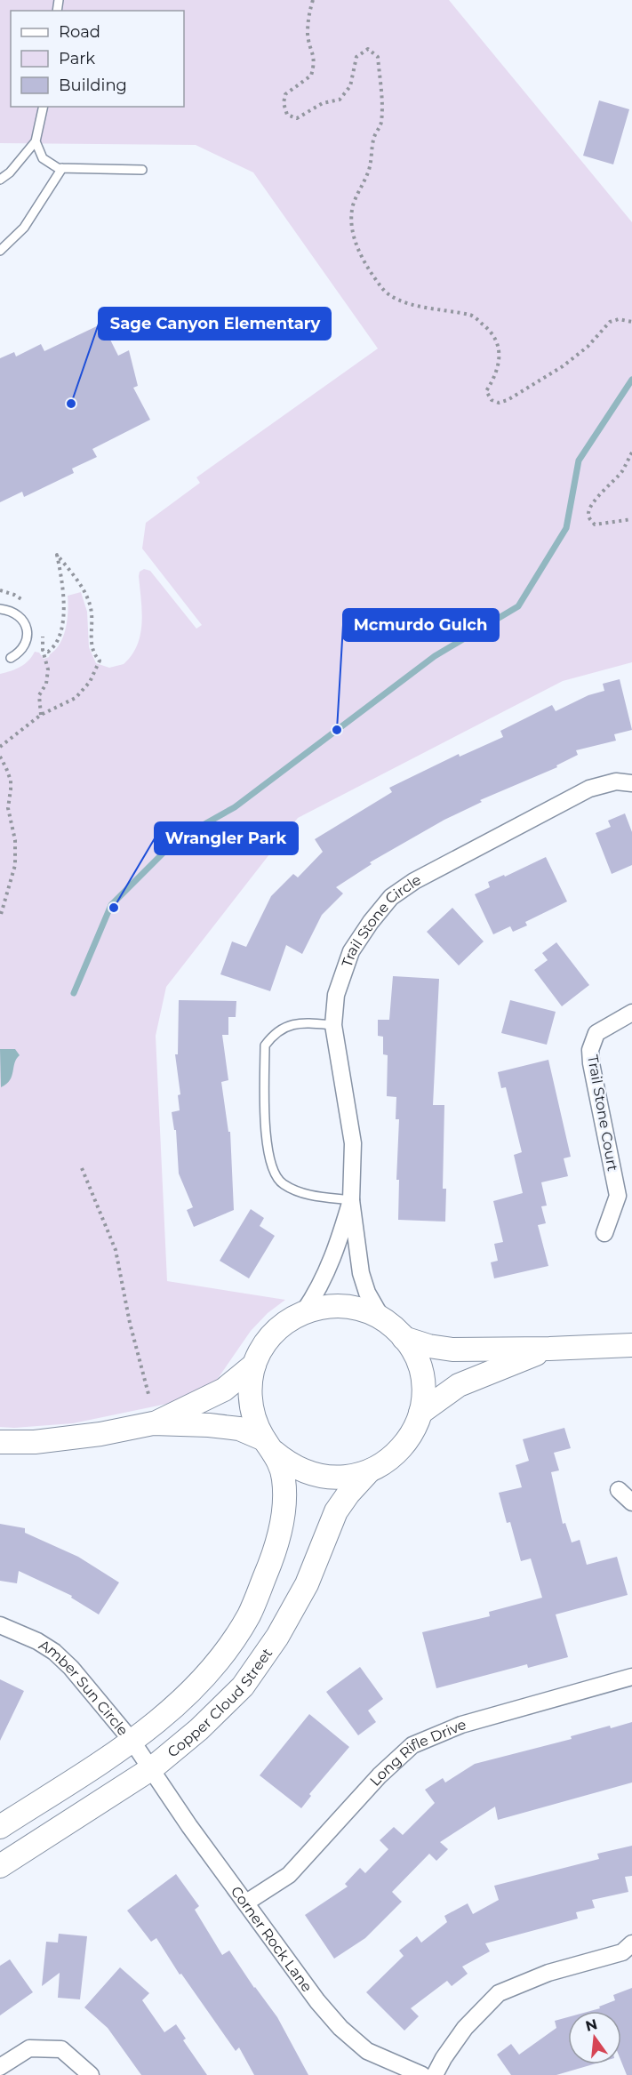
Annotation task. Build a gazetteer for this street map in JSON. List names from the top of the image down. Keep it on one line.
{"streets":{"street":["Trail Stone Circle","Trail Stone Court","Amber Sun Circle","Copper Cloud Street","Long Rifle Drive","Corner Rock Lane"]},"crossings":[["Trail Stone Circle","Copper Cloud Street"],["Amber Sun Circle","Copper Cloud Street"],["Amber Sun Circle","Corner Rock Lane"],["Copper Cloud Street","Corner Rock Lane"],["Long Rifle Drive","Corner Rock Lane"]],"places":["Sage Canyon Elementary","Mcmurdo Gulch","Wrangler Park"],"legend":["Road","Park","Building"],"north":"top"}
